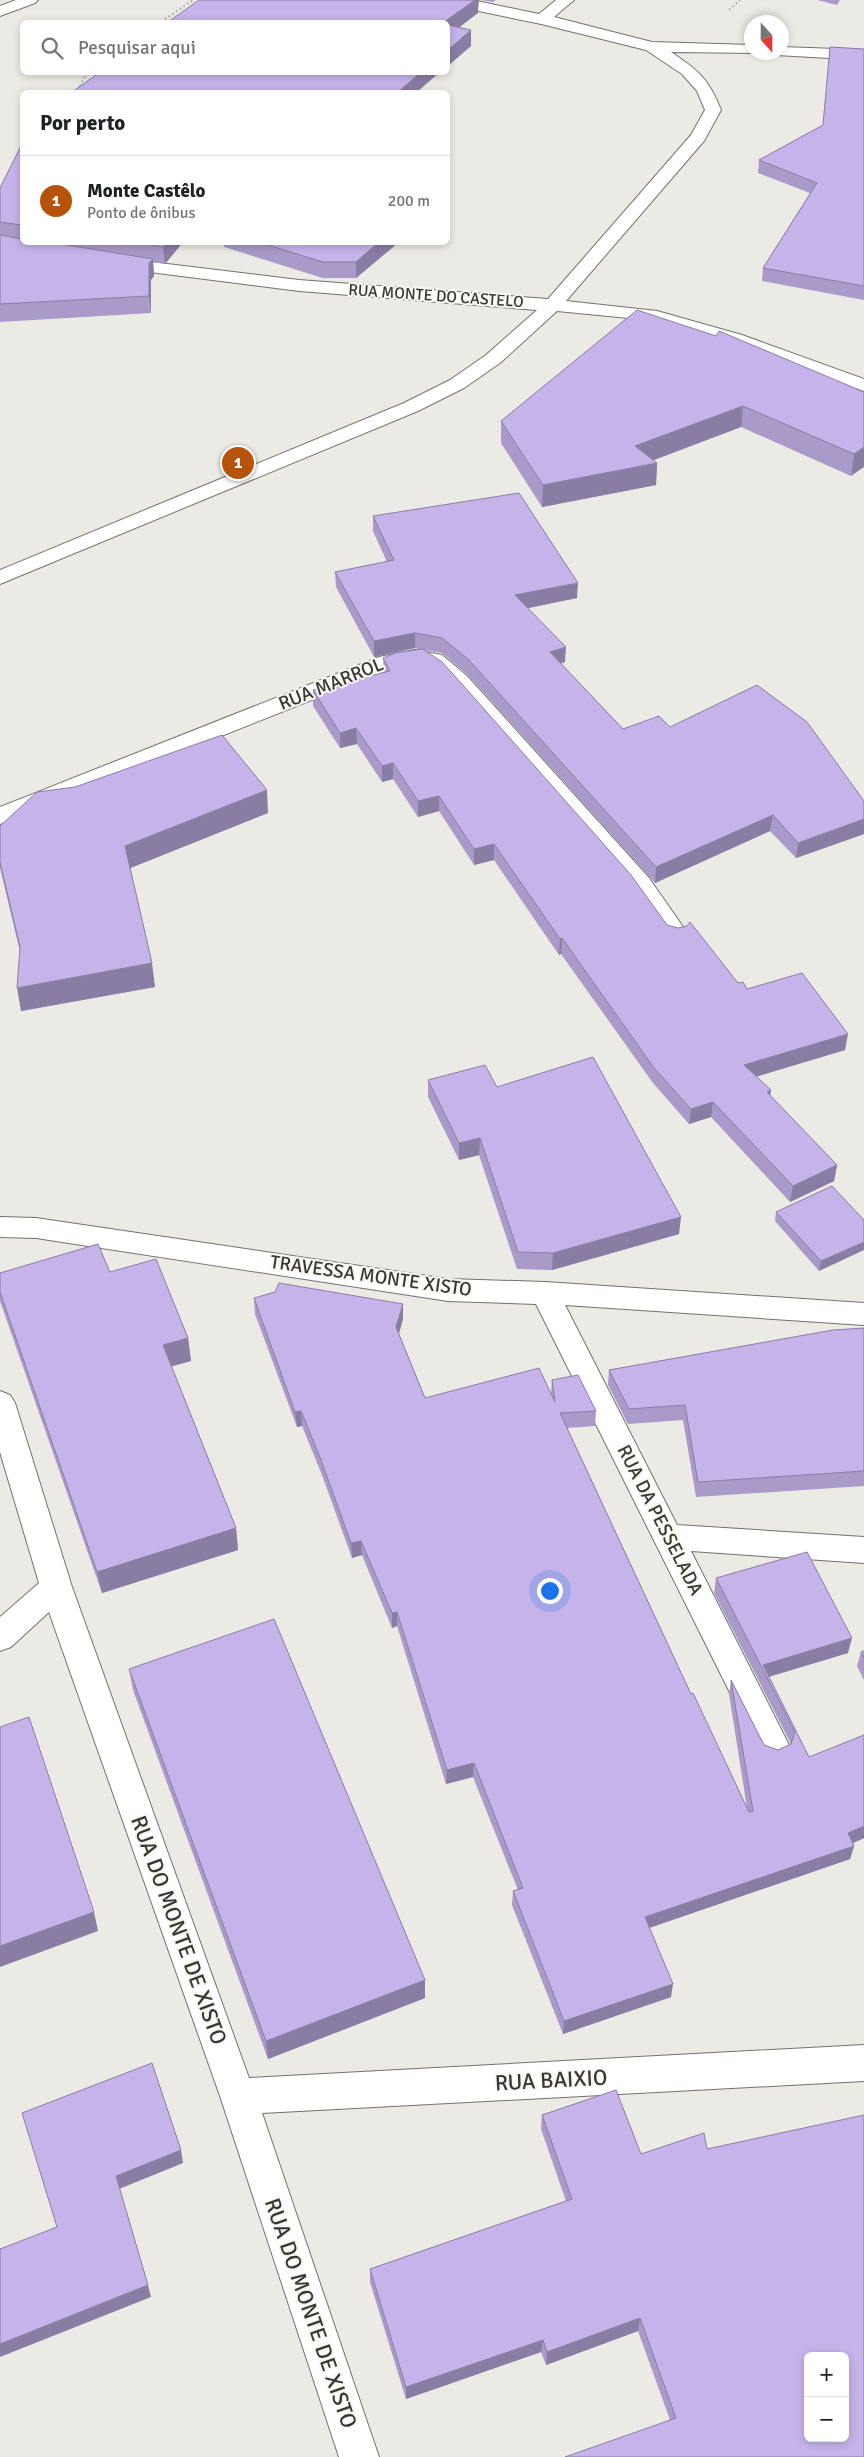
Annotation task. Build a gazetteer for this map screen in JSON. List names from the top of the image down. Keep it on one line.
{"streets":{"street":["RUA MONTE DO CASTELO","RUA MARROL","TRAVESSA MONTE XISTO","RUA DA PESSELADA","RUA DO MONTE DE XISTO","RUA BAIXIO"]},"crossings":[["TRAVESSA MONTE XISTO","RUA DA PESSELADA"],["RUA DO MONTE DE XISTO","RUA BAIXIO"]],"north":"bottom","page":{"search":"Pesquisar aqui","heading":"Por perto","list":[{"mark":"1","name":"Monte Castêlo","note":"Ponto de ônibus","value":"200 m"}],"pins":"1","map_buttons":["+","−"]}}
